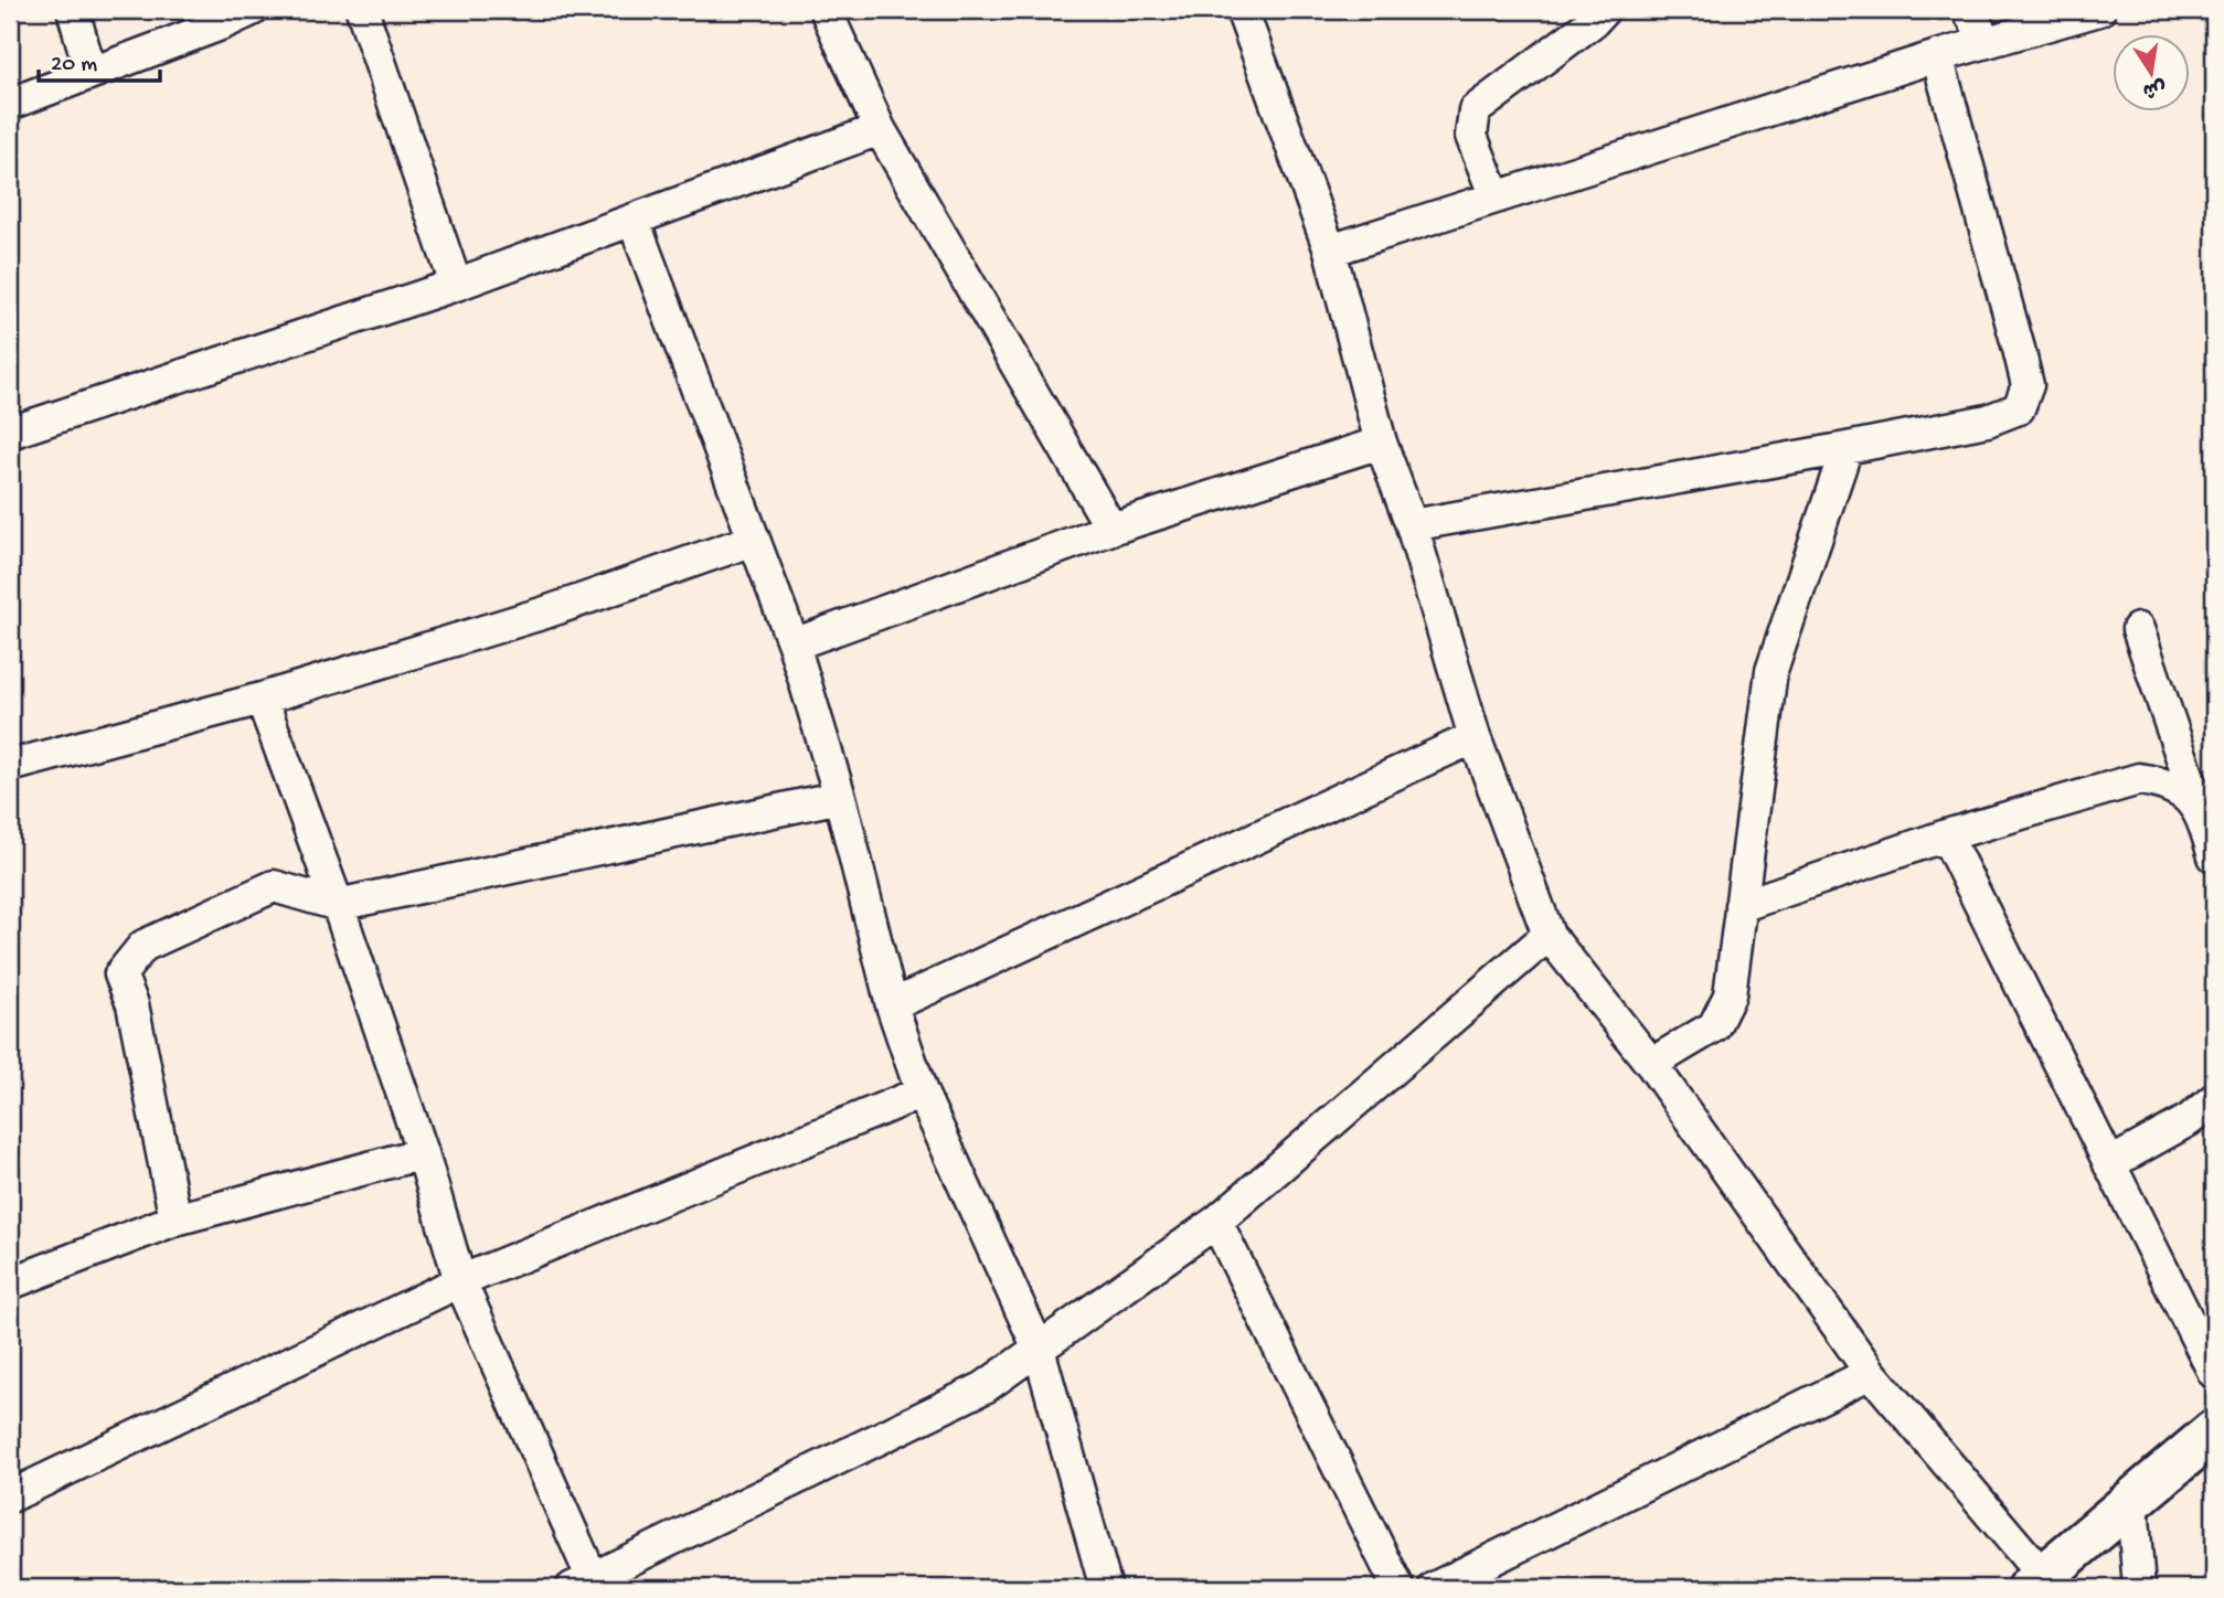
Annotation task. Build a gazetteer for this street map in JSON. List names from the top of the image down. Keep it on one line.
{"scale_bar":"20 m","north":"bottom"}
